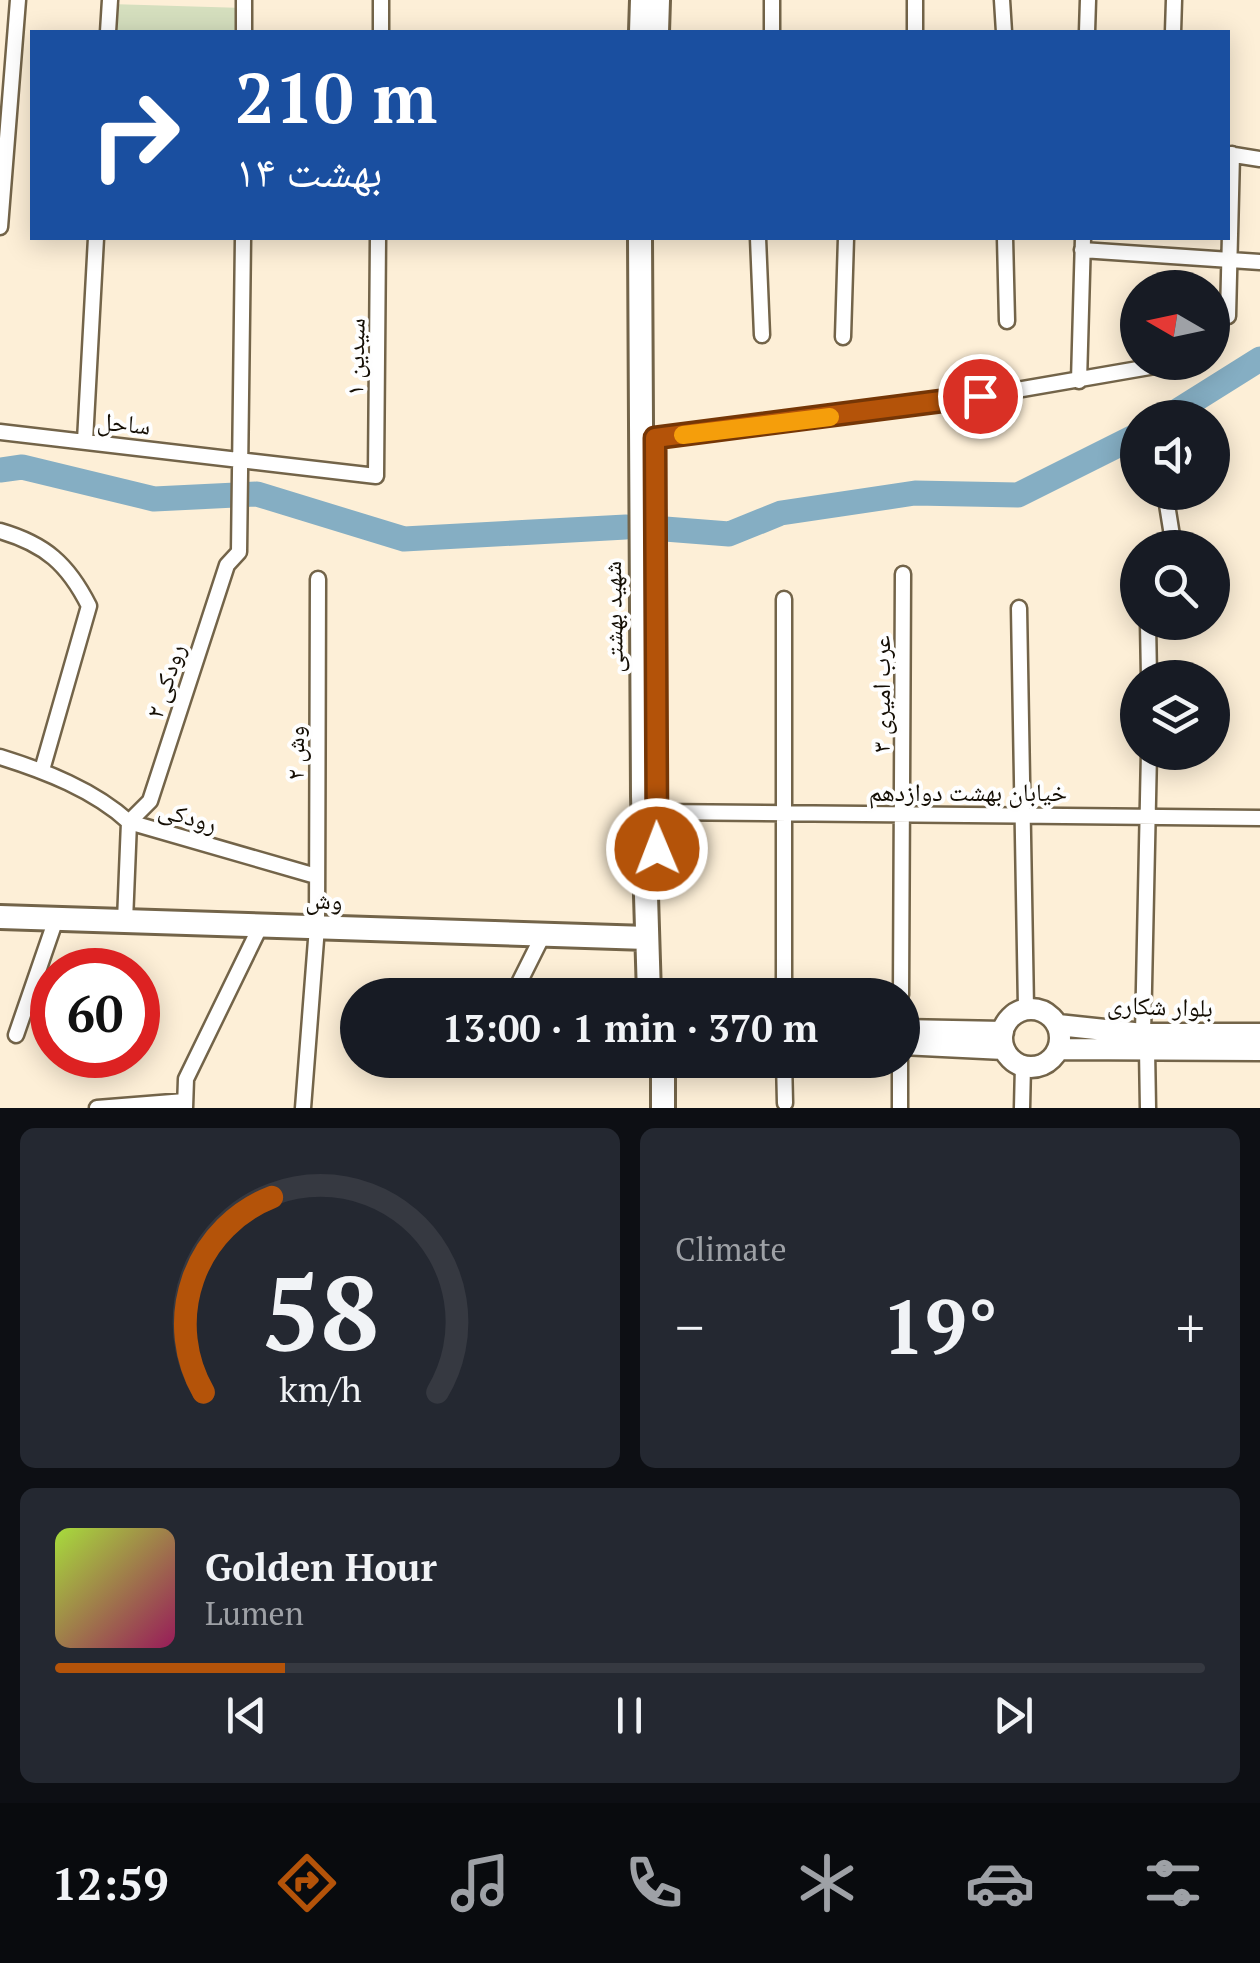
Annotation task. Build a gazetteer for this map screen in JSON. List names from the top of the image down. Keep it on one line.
{"streets":{"main road":["شهید بهشتی","وش","بلوار شکاری"],"street":["سیدین ۱","ساحل","رودکی ۲","۳ عرب امیری","وش ۲","خیابان بهشت دوازدهم","رودکی"]},"crossings":[["سیدین ۱","ساحل"],["ساحل","رودکی ۲"],["شهید بهشتی","خیابان بهشت دوازدهم"],["شهید بهشتی","وش"],["رودکی ۲","رودکی"],["۳ عرب امیری","خیابان بهشت دوازدهم"],["وش ۲","رودکی"],["وش ۲","وش"]],"north":"left","page":{"turn":["210 m","بهشت ۱۴"],"limit":"60","trip":"13:00 · 1 min · 370 m","tile":"Climate","heat":["−","19°","+"],"song":["Golden Hour","Lumen"],"tabs":"12:59","gauge":["58","km/h"]}}
